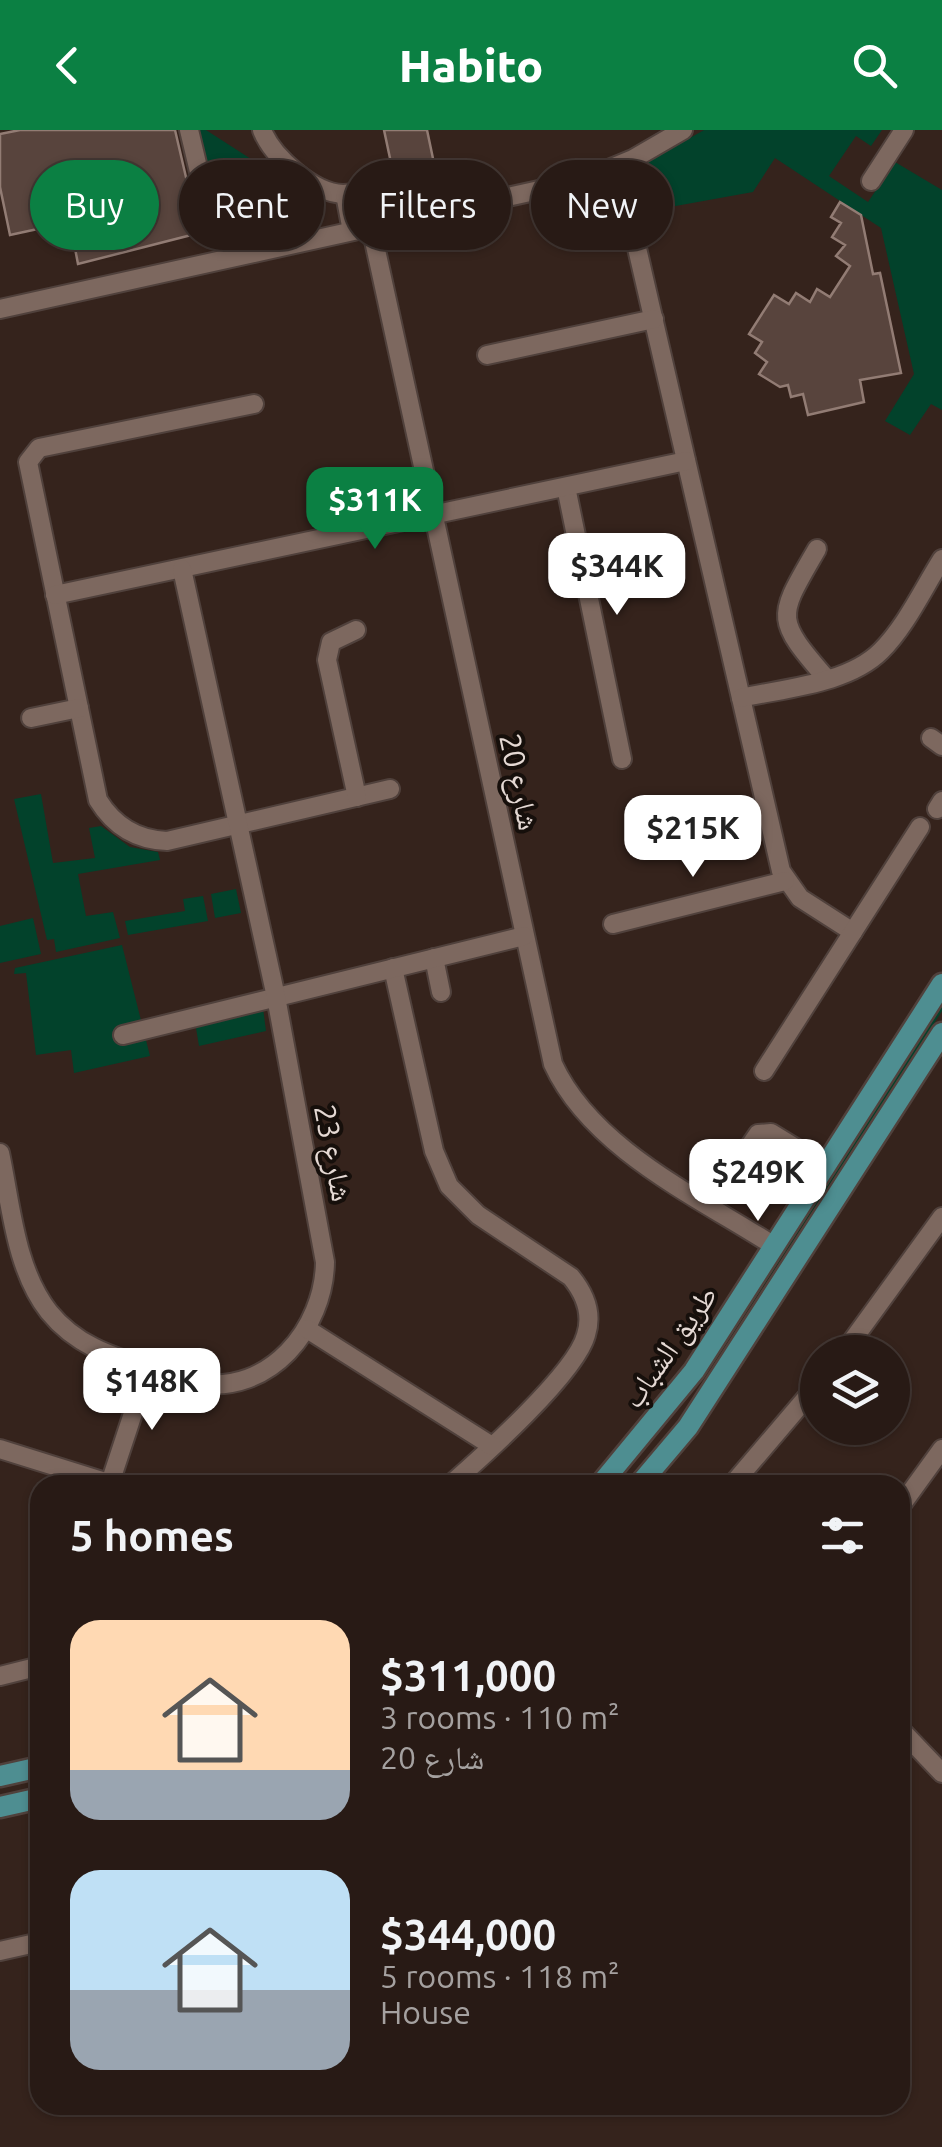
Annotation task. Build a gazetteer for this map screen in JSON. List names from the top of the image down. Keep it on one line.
{"streets":{"main road":["طريق الشباب"],"street":["شارع 20","شارع 23"]},"crossings":[["شارع 20","طريق الشباب"]],"page":{"header":"Habito","chip":["Buy","Rent","Filters","New"],"price":["$311K","$344K","$215K","$249K","$148K"],"heading":"5 homes","list":[{"name":"$311,000","note":"3 rooms · 110 m² · شارع 20"},{"name":"$344,000","note":"5 rooms · 118 m² · House"}]}}
